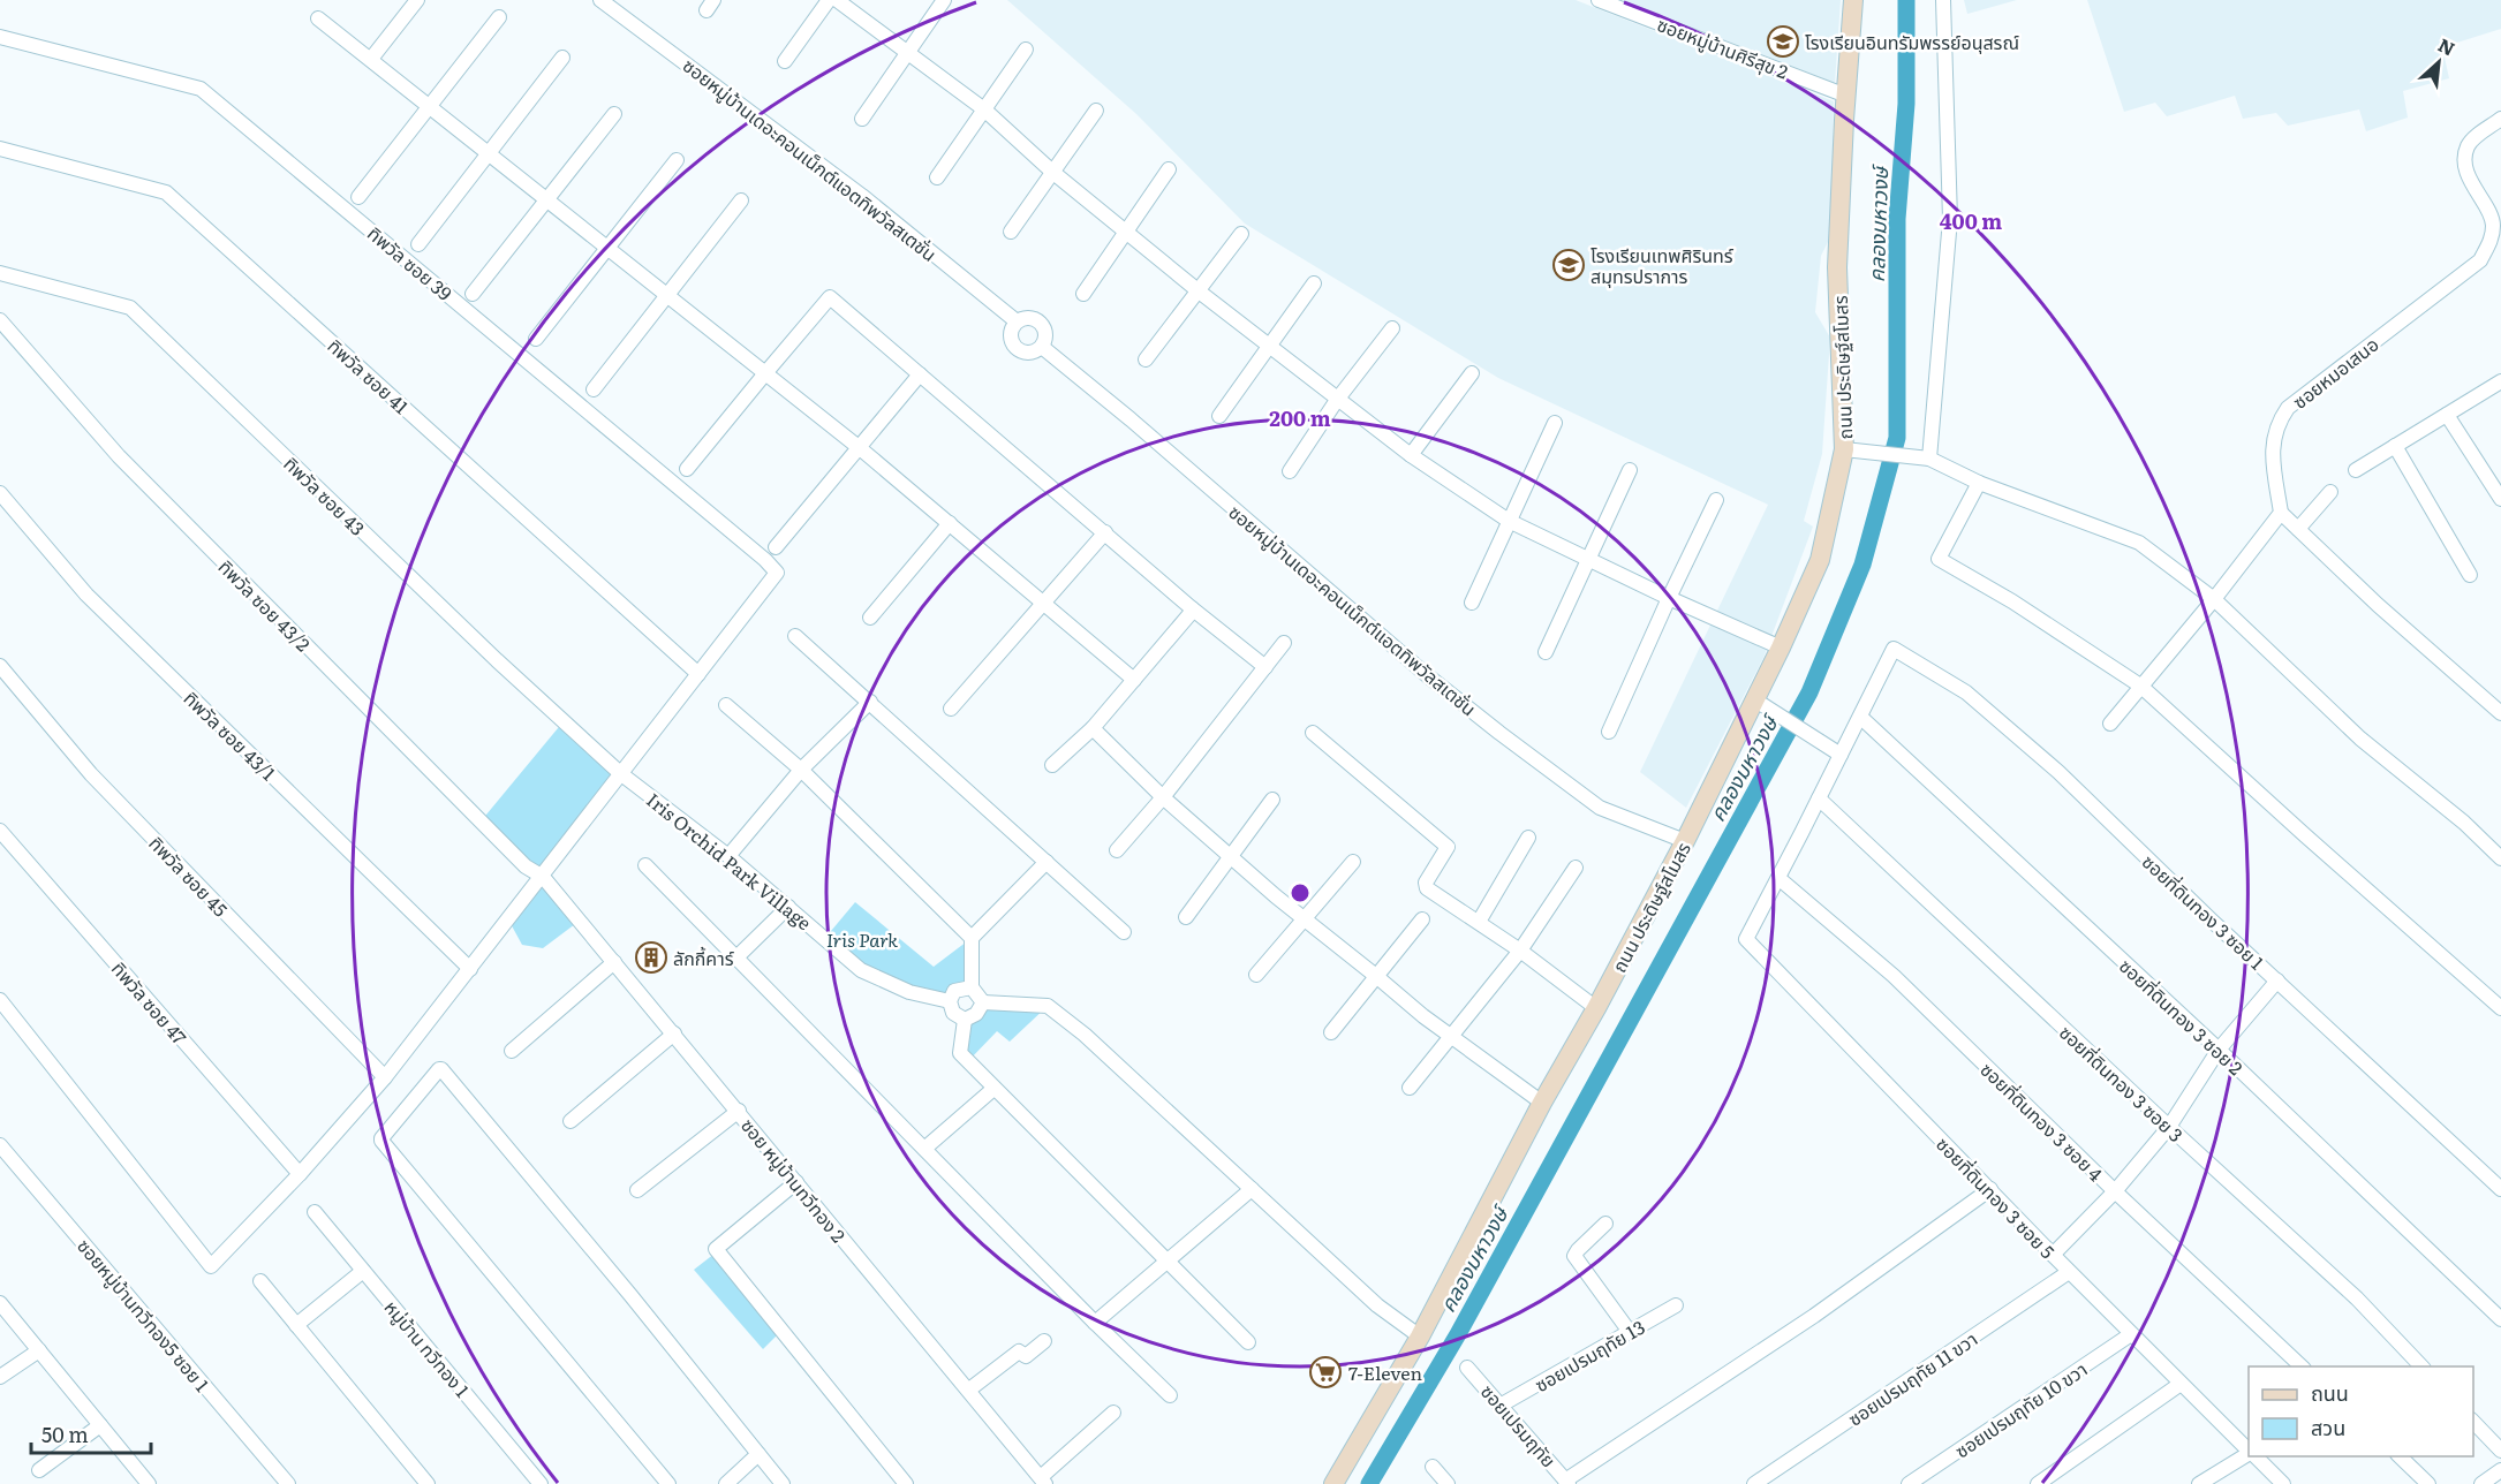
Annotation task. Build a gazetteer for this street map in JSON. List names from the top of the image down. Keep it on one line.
{"streets":{"street":["ซอยหมู่บ้านศิรีสุข 2","ซอยหมู่บ้านเดอะคอนเน็กต์แอตทิพวัลสเตชั่น","ทิพวัล ซอย 39","ถนน ประดิษฐ์สโมสร","ซอยหมอเสนอ","ทิพวัล ซอย 41","ทิพวัล ซอย 43","ทิพวัล ซอย 43/2","ทิพวัล ซอย 43/1","Iris Orchid Park Village","ทิพวัล ซอย 45","ซอยที่ดินทอง 3 ซอย 1","ทิพวัล ซอย 47","ซอยที่ดินทอง 3 ซอย 2","ซอยที่ดินทอง 3 ซอย 3","ซอยที่ดินทอง 3 ซอย 4","ซอย หมู่บ้านทวีทอง 2","ซอยที่ดินทอง 3 ซอย 5","ซอยหมู่บ้านทวีทอง5 ซอย 1","หมู่บ้าน ทวีทอง 1","ซอยเปรมฤทัย 13","ซอยเปรมฤทัย 11 ขวา","ซอยเปรมฤทัย 10 ขวา","ซอยเปรมฤทัย"]},"crossings":[["ซอยหมู่บ้านศิรีสุข 2","ถนน ประดิษฐ์สโมสร"],["ซอยหมู่บ้านเดอะคอนเน็กต์แอตทิพวัลสเตชั่น","ถนน ประดิษฐ์สโมสร"],["ทิพวัล ซอย 39","ทิพวัล ซอย 41"],["ทิพวัล ซอย 43","Iris Orchid Park Village"],["ทิพวัล ซอย 43/2","ซอย หมู่บ้านทวีทอง 2"],["ซอยที่ดินทอง 3 ซอย 1","ซอยที่ดินทอง 3 ซอย 2"],["ซอยที่ดินทอง 3 ซอย 4","ซอยที่ดินทอง 3 ซอย 5"],["ซอยที่ดินทอง 3 ซอย 5","ซอยเปรมฤทัย 11 ขวา"],["ซอยที่ดินทอง 3 ซอย 5","ซอยเปรมฤทัย 10 ขวา"],["ซอยเปรมฤทัย 13","ซอยเปรมฤทัย"]],"water":["คลองมหาวงษ์"],"parks":["Iris Park"],"places":{"school or university":["โรงเรียนอินทรัมพรรย์อนุสรณ์","โรงเรียนเทพศิรินทร์ สมุทรปราการ"],"building":["ลักกี้คาร์"],"supermarket":["7-Eleven"]},"legend":["ถนน","สวน"],"scale_bar":"50 m","north":"top right","rings":["400 m","200 m"]}
